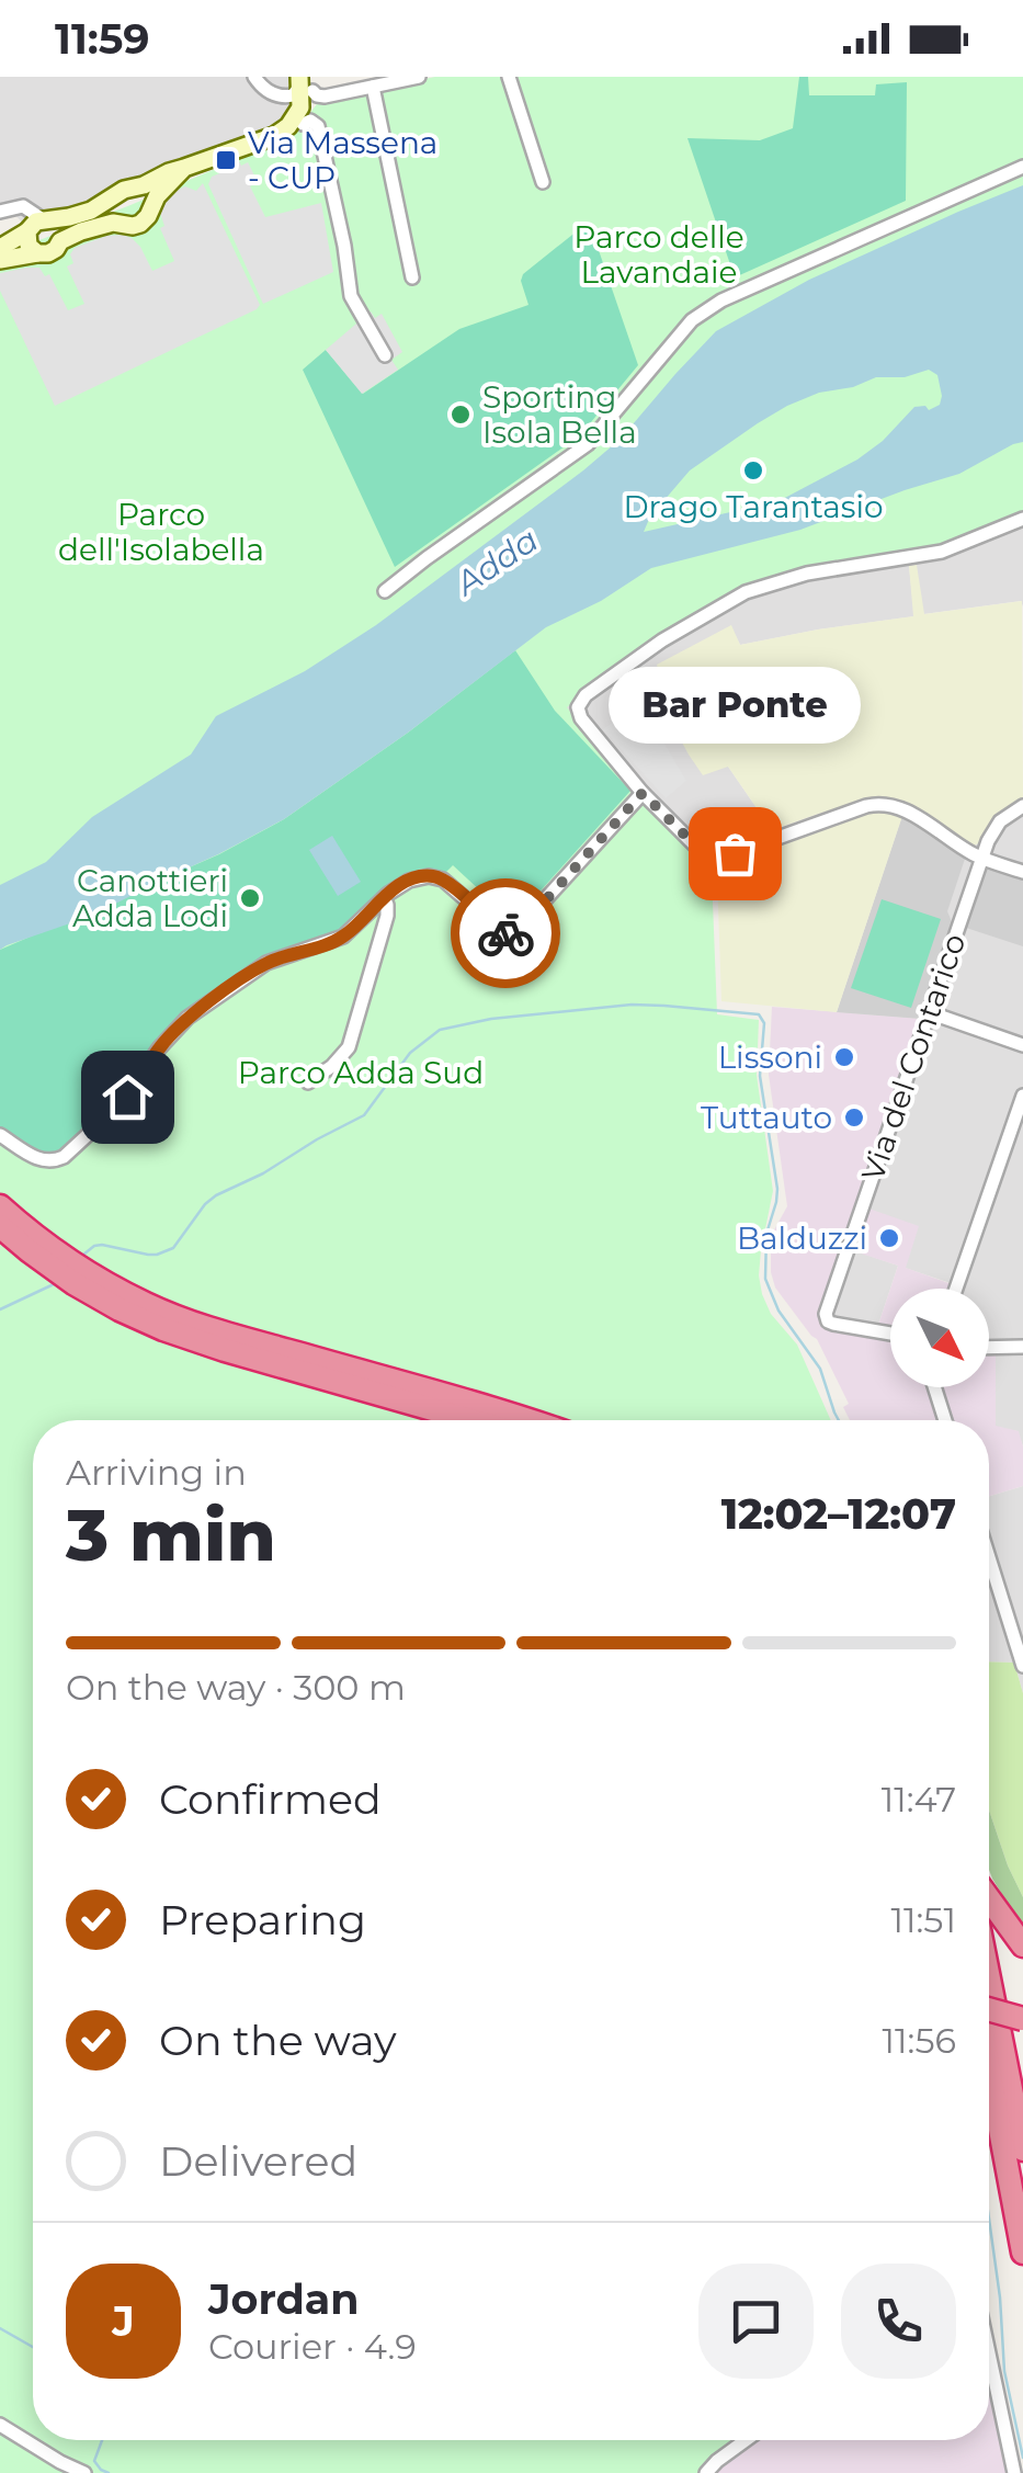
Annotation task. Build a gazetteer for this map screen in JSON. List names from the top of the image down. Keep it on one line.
{"streets":{"street":["Via del Contarico"]},"water":["Adda"],"parks":["Parco delle Lavandaie","Parco dell'Isolabella","Parco Adda Sud"],"places":{"transit":["Via Massena - CUP"],"other":["Sporting Isola Bella","Drago Tarantasio","Bar Ponte","Canottieri Adda Lodi","Lissoni","Tuttauto","Balduzzi"]},"north":"bottom right","page":{"status":"11:59","bubble":"Bar Ponte","heading":["3 min","Arriving in","12:02–12:07"],"panel":["Jordan","Courier · 4.9"],"bar":"On the way · 300 m","list":[["Confirmed","11:47"],["Preparing","11:51"],["On the way","11:56"],"Delivered"],"round":"J"}}
